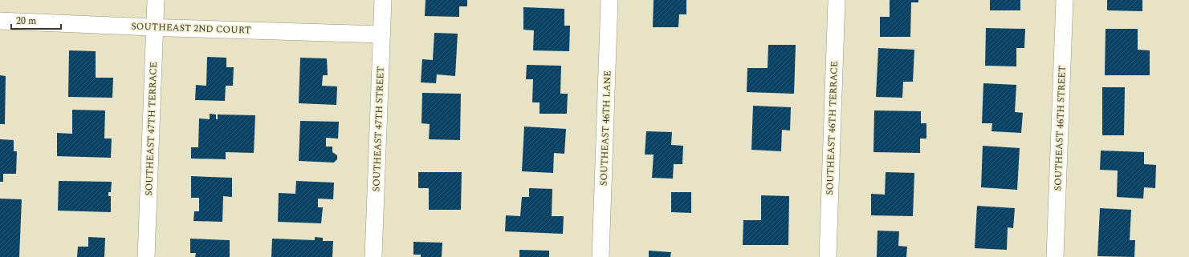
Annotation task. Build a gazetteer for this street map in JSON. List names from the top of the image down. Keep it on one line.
{"streets":{"street":["SOUTHEAST 2ND COURT","SOUTHEAST 46TH LANE","SOUTHEAST 46TH TERRACE","SOUTHEAST 46TH STREET","SOUTHEAST 47TH TERRACE","SOUTHEAST 47TH STREET"]},"crossings":[["SOUTHEAST 2ND COURT","SOUTHEAST 47TH TERRACE"],["SOUTHEAST 2ND COURT","SOUTHEAST 47TH STREET"]],"scale_bar":"20 m"}
